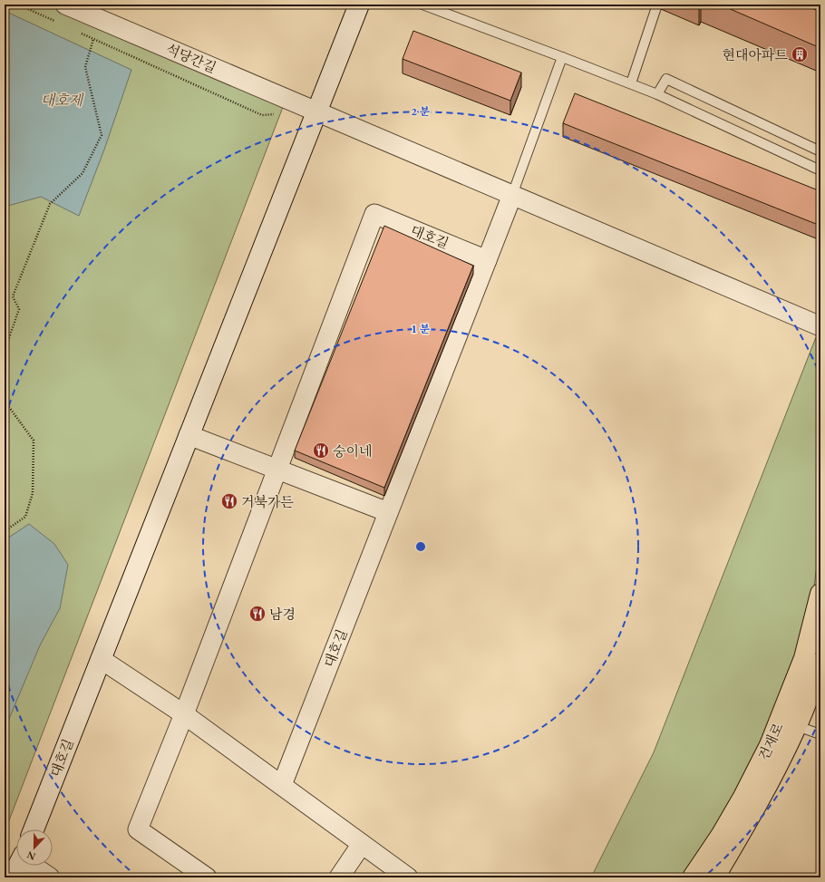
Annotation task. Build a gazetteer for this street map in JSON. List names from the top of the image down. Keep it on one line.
{"streets":{"main road":["건재로"],"street":["석당간길","대호길"]},"crossings":[["석당간길","대호길"]],"water":["대호제"],"places":{"building":["현대아파트"],"restaurant":["숭이네","거북가든","남경"]},"north":"bottom","rings":["2 분","1 분"]}
